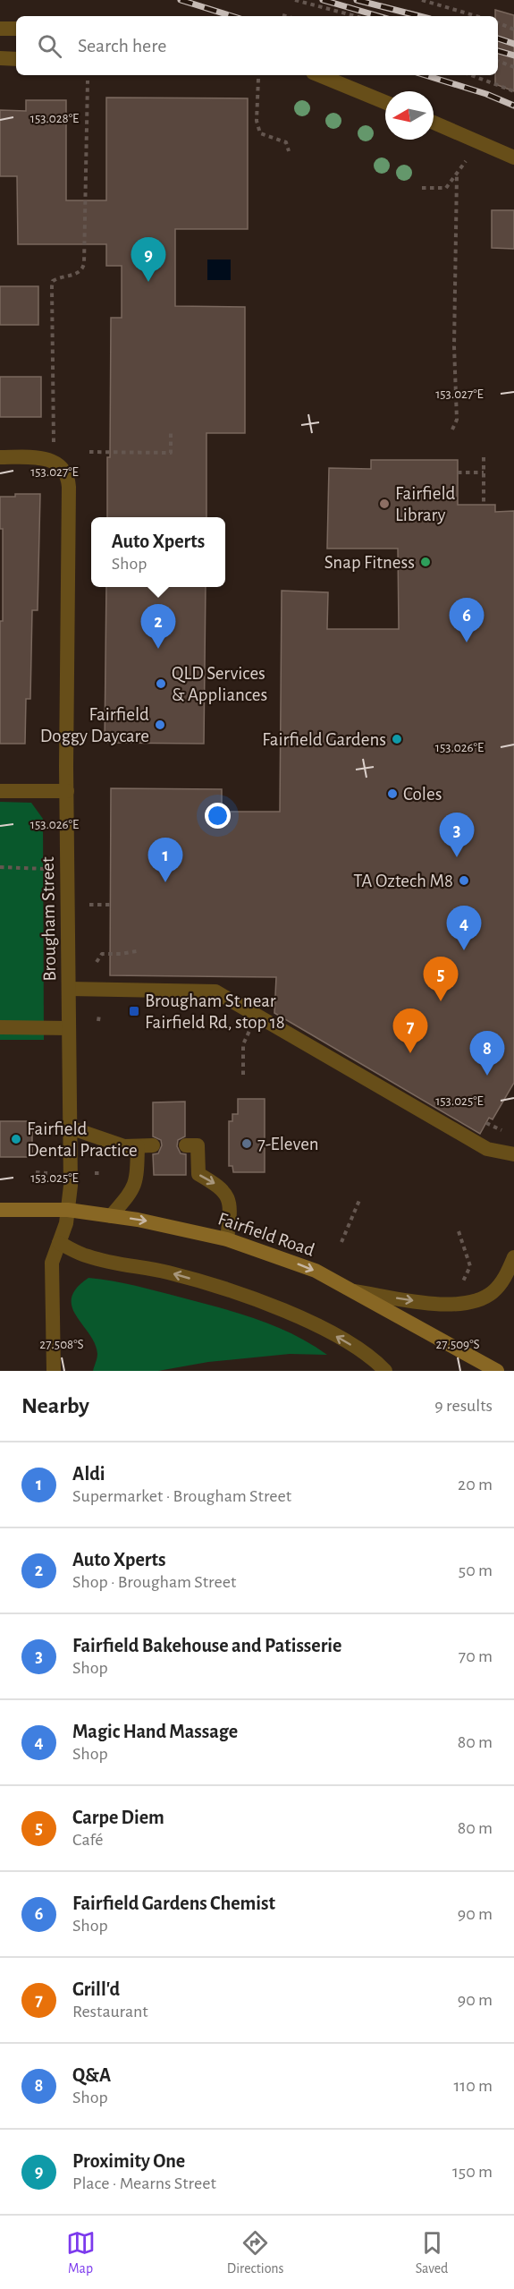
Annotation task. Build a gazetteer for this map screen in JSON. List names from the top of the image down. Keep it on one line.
{"streets":{"main road":["Fairfield Road"],"street":["Brougham Street"]},"crossings":[["Brougham Street","Fairfield Road"]],"one_way":["Fairfield Road"],"places":{"other":["Fairfield Library","Snap Fitness","QLD Services & Appliances","Fairfield Doggy Daycare","Fairfield Gardens","Coles","TA Oztech M8","Fairfield Dental Practice","7-Eleven"],"transit":["Brougham St near Fairfield Rd, stop 18"]},"north":"left","page":{"search":"Search here","pins":["9","6","2","3","1","4","5","7","8"],"popup":["Auto Xperts","Shop"],"heading":["Nearby","9 results"],"list":[{"mark":"1","name":"Aldi","note":"Supermarket · Brougham Street","value":"20 m"},{"mark":"2","name":"Auto Xperts","note":"Shop · Brougham Street","value":"50 m"},{"mark":"3","name":"Fairfield Bakehouse and Patisserie","note":"Shop","value":"70 m"},{"mark":"4","name":"Magic Hand Massage","note":"Shop","value":"80 m"},{"mark":"5","name":"Carpe Diem","note":"Café","value":"80 m"},{"mark":"6","name":"Fairfield Gardens Chemist","note":"Shop","value":"90 m"},{"mark":"7","name":"Grill'd","note":"Restaurant","value":"90 m"},{"mark":"8","name":"Q&A","note":"Shop","value":"110 m"},{"mark":"9","name":"Proximity One","note":"Place · Mearns Street","value":"150 m"}],"nav":["Map","Directions","Saved"]},"coordinates":["153.028°E","153.027°E","153.026°E","153.025°E","27.508°S","27.509°S"]}
